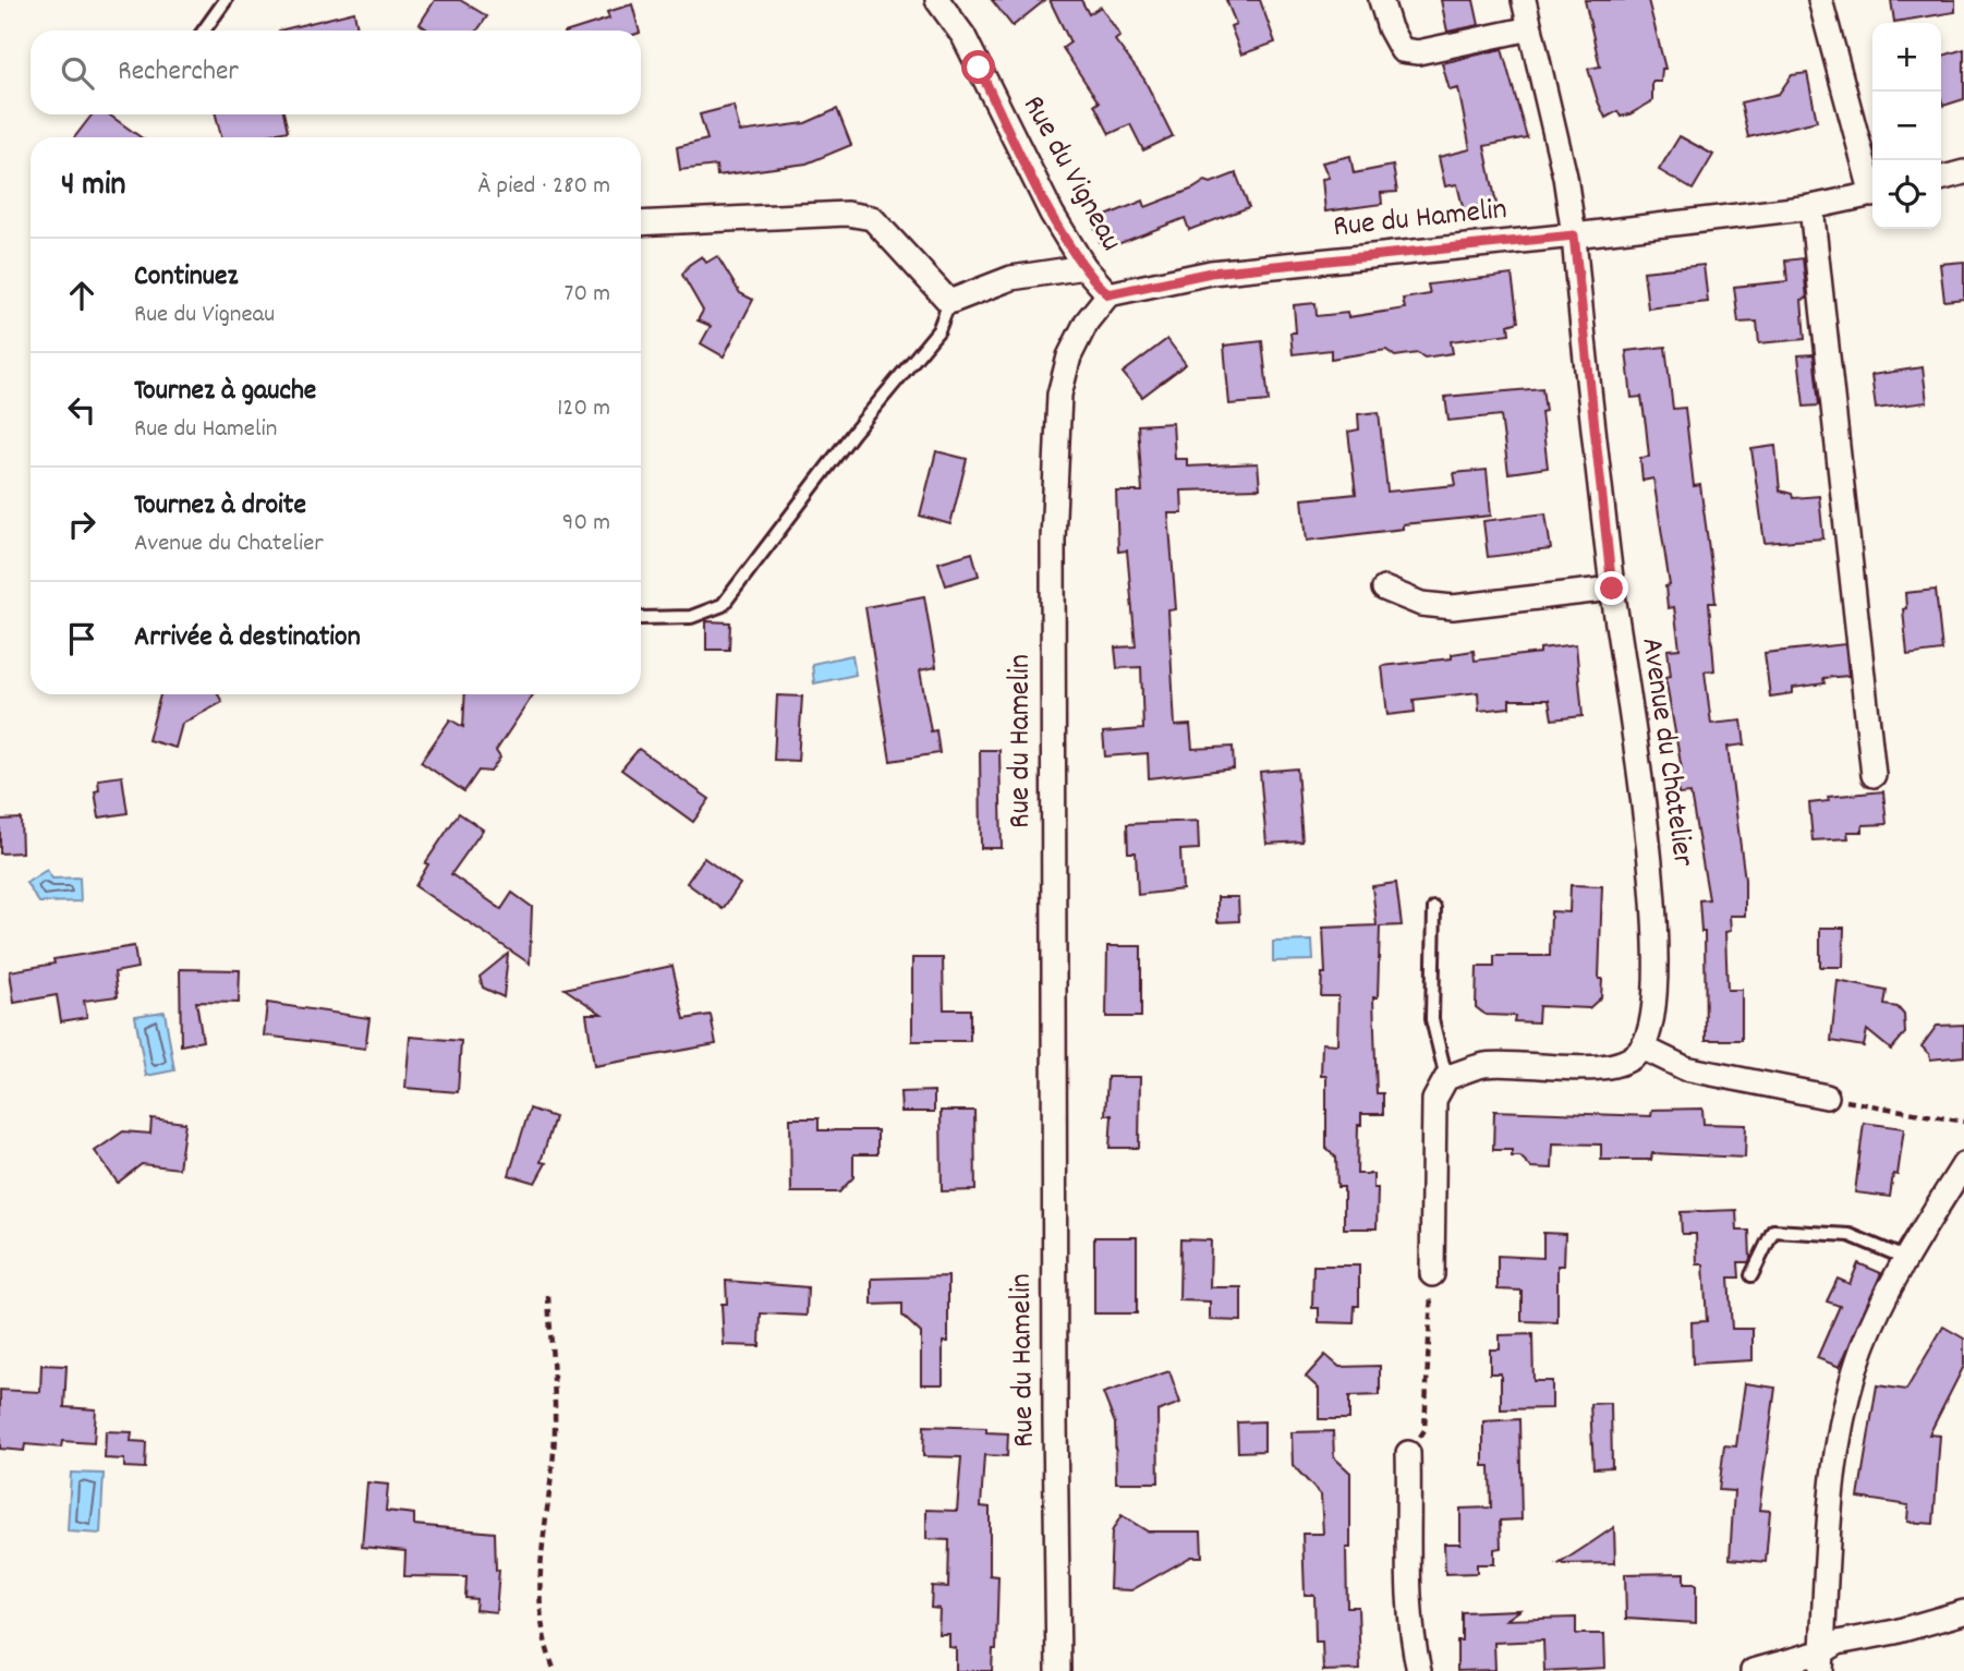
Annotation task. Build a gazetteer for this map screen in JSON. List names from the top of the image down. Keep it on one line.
{"streets":{"street":["Rue du Vigneau","Rue du Hamelin","Avenue du Chatelier"]},"crossings":[["Rue du Vigneau","Rue du Hamelin"],["Rue du Hamelin","Avenue du Chatelier"]],"page":{"map_buttons":["+","−"],"search":"Rechercher","heading":["4 min","À pied · 280 m"],"list":[["Continuez","Rue du Vigneau","70 m"],["Tournez à gauche","Rue du Hamelin","120 m"],["Tournez à droite","Avenue du Chatelier","90 m"],"Arrivée à destination"]}}
